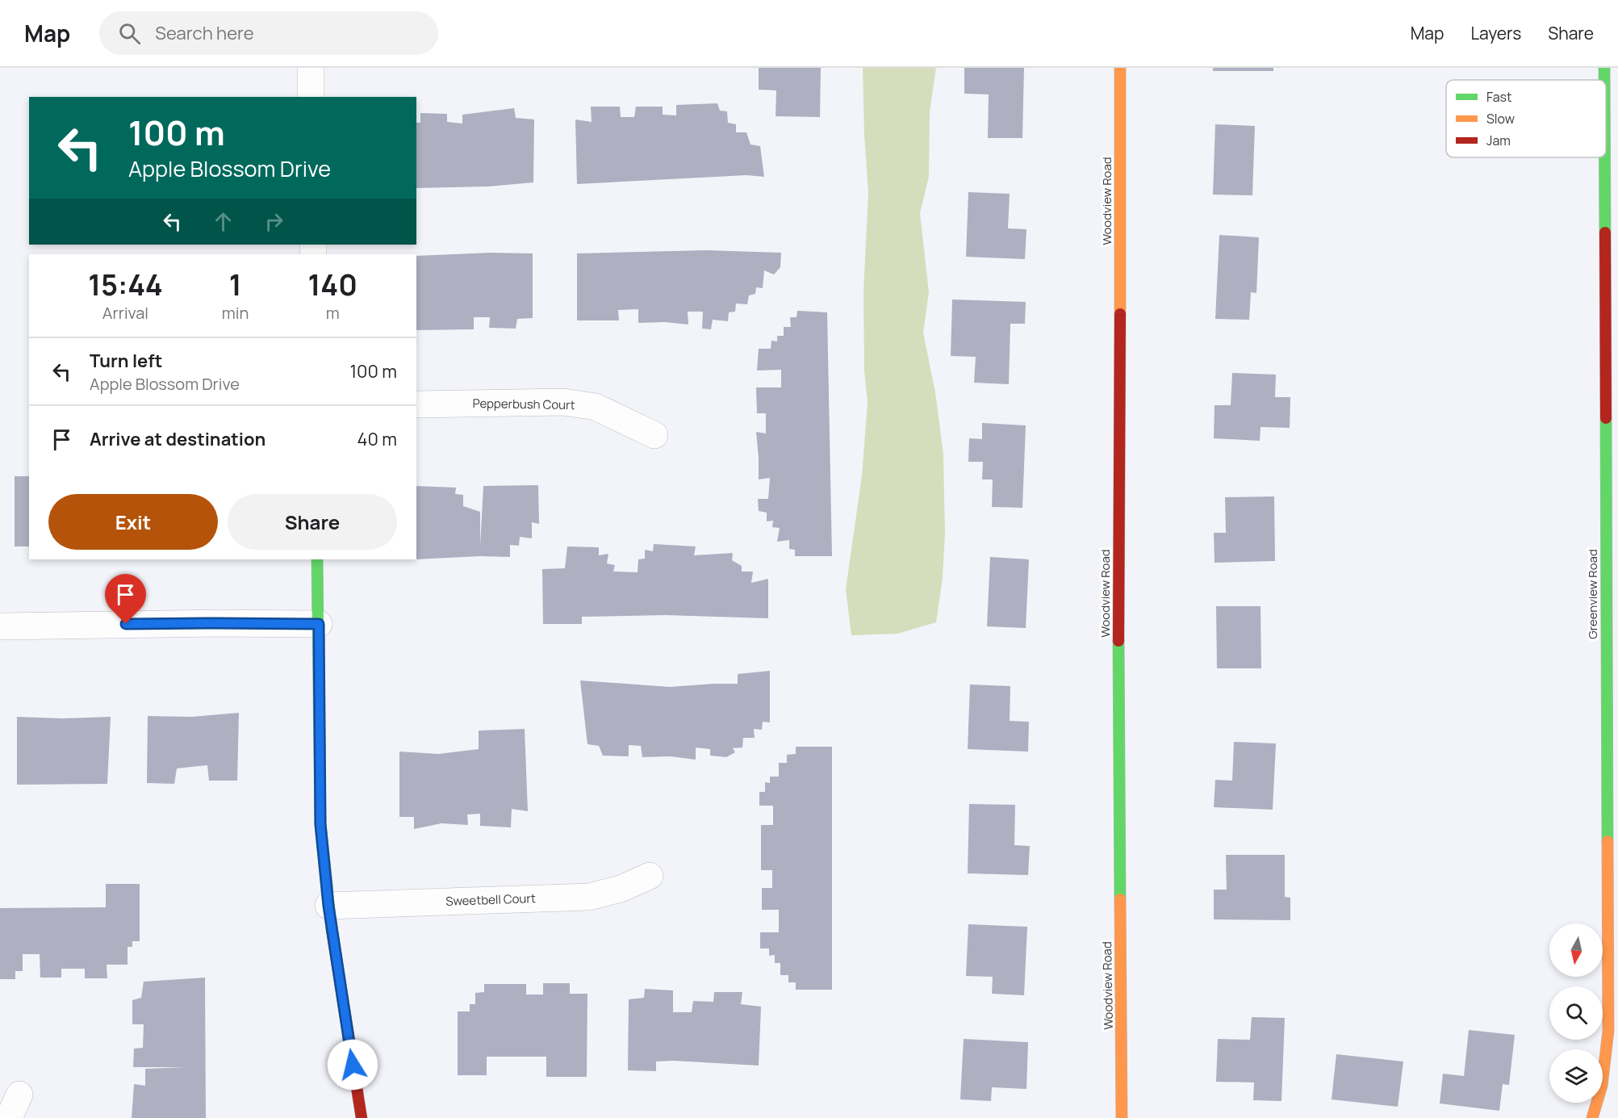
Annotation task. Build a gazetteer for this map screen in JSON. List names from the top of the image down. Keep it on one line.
{"streets":{"street":["Woodview Road","Pepperbush Court","Greenview Road","Sweetbell Court"]},"legend":["Fast","Slow","Jam"],"north":"bottom","page":{"header":"Map","search":"Search here","nav":["Map","Layers","Share"],"turn":["100 m","Apple Blossom Drive"],"eta":["15:44","Arrival","1","min","140","m"],"list":[{"name":"Turn left","note":"Apple Blossom Drive","value":"100 m"},{"name":"Arrive at destination","value":"40 m"}],"buttons":["Exit","Share"]}}
